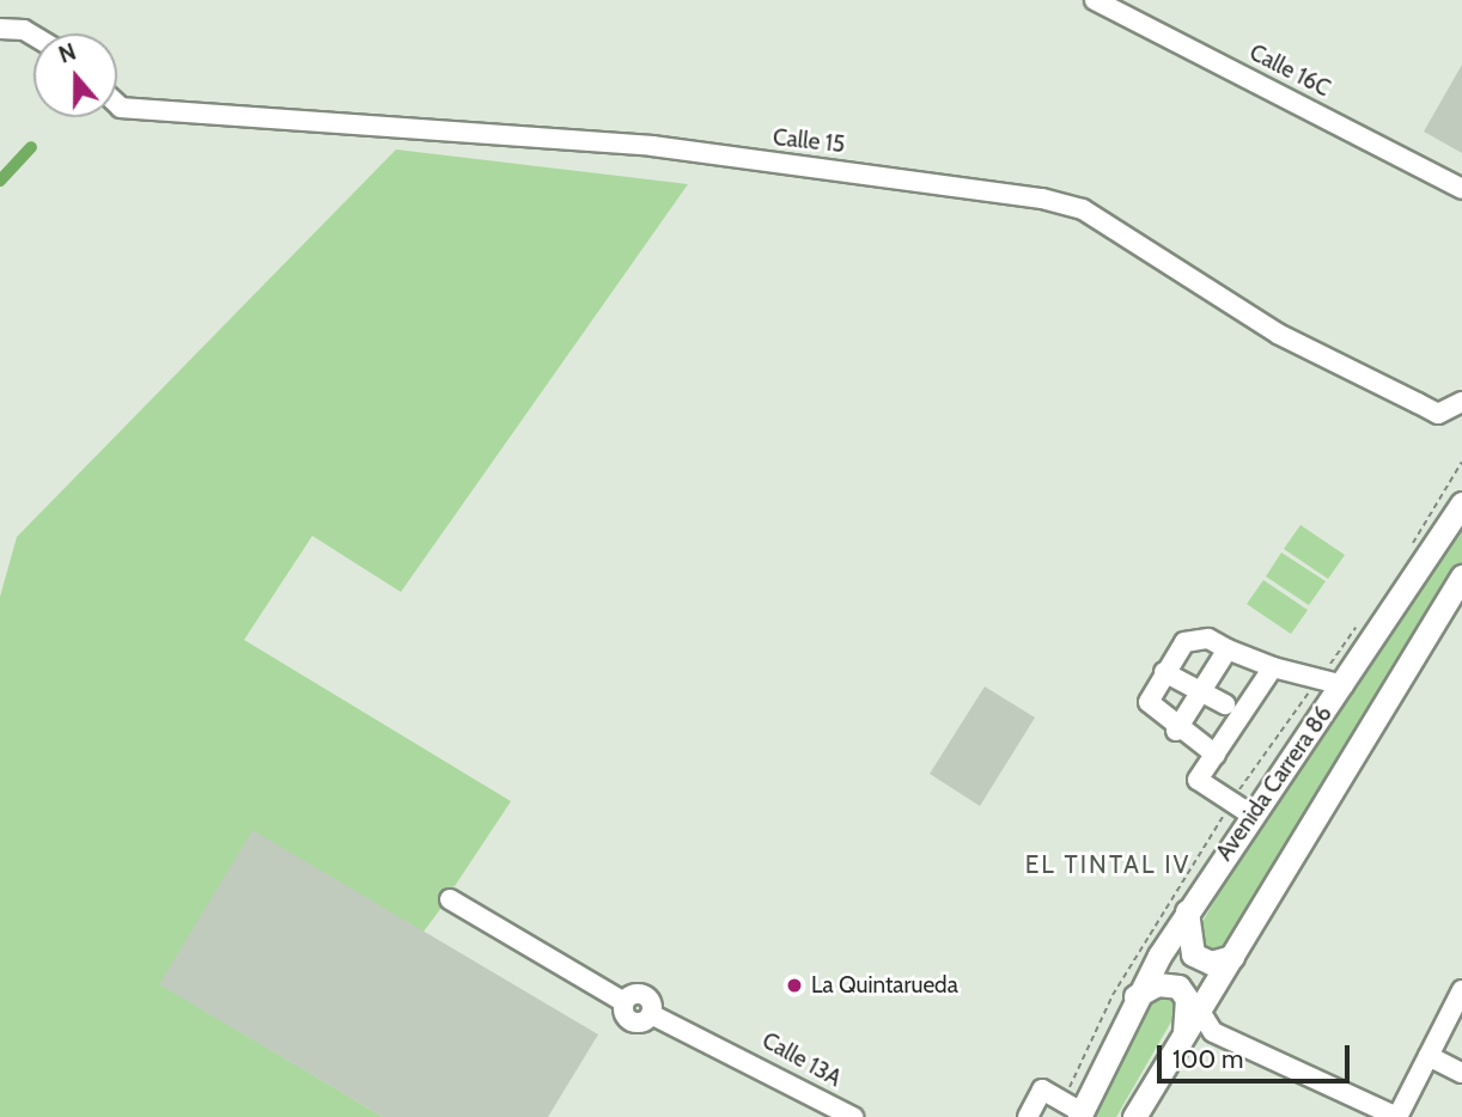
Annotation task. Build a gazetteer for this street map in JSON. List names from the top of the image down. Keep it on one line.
{"streets":{"main road":["Avenida Carrera 86"],"street":["Calle 16C","Calle 15","Calle 13A"]},"districts":["EL TINTAL IV"],"places":["La Quintarueda"],"scale_bar":"100 m","north":"top"}
